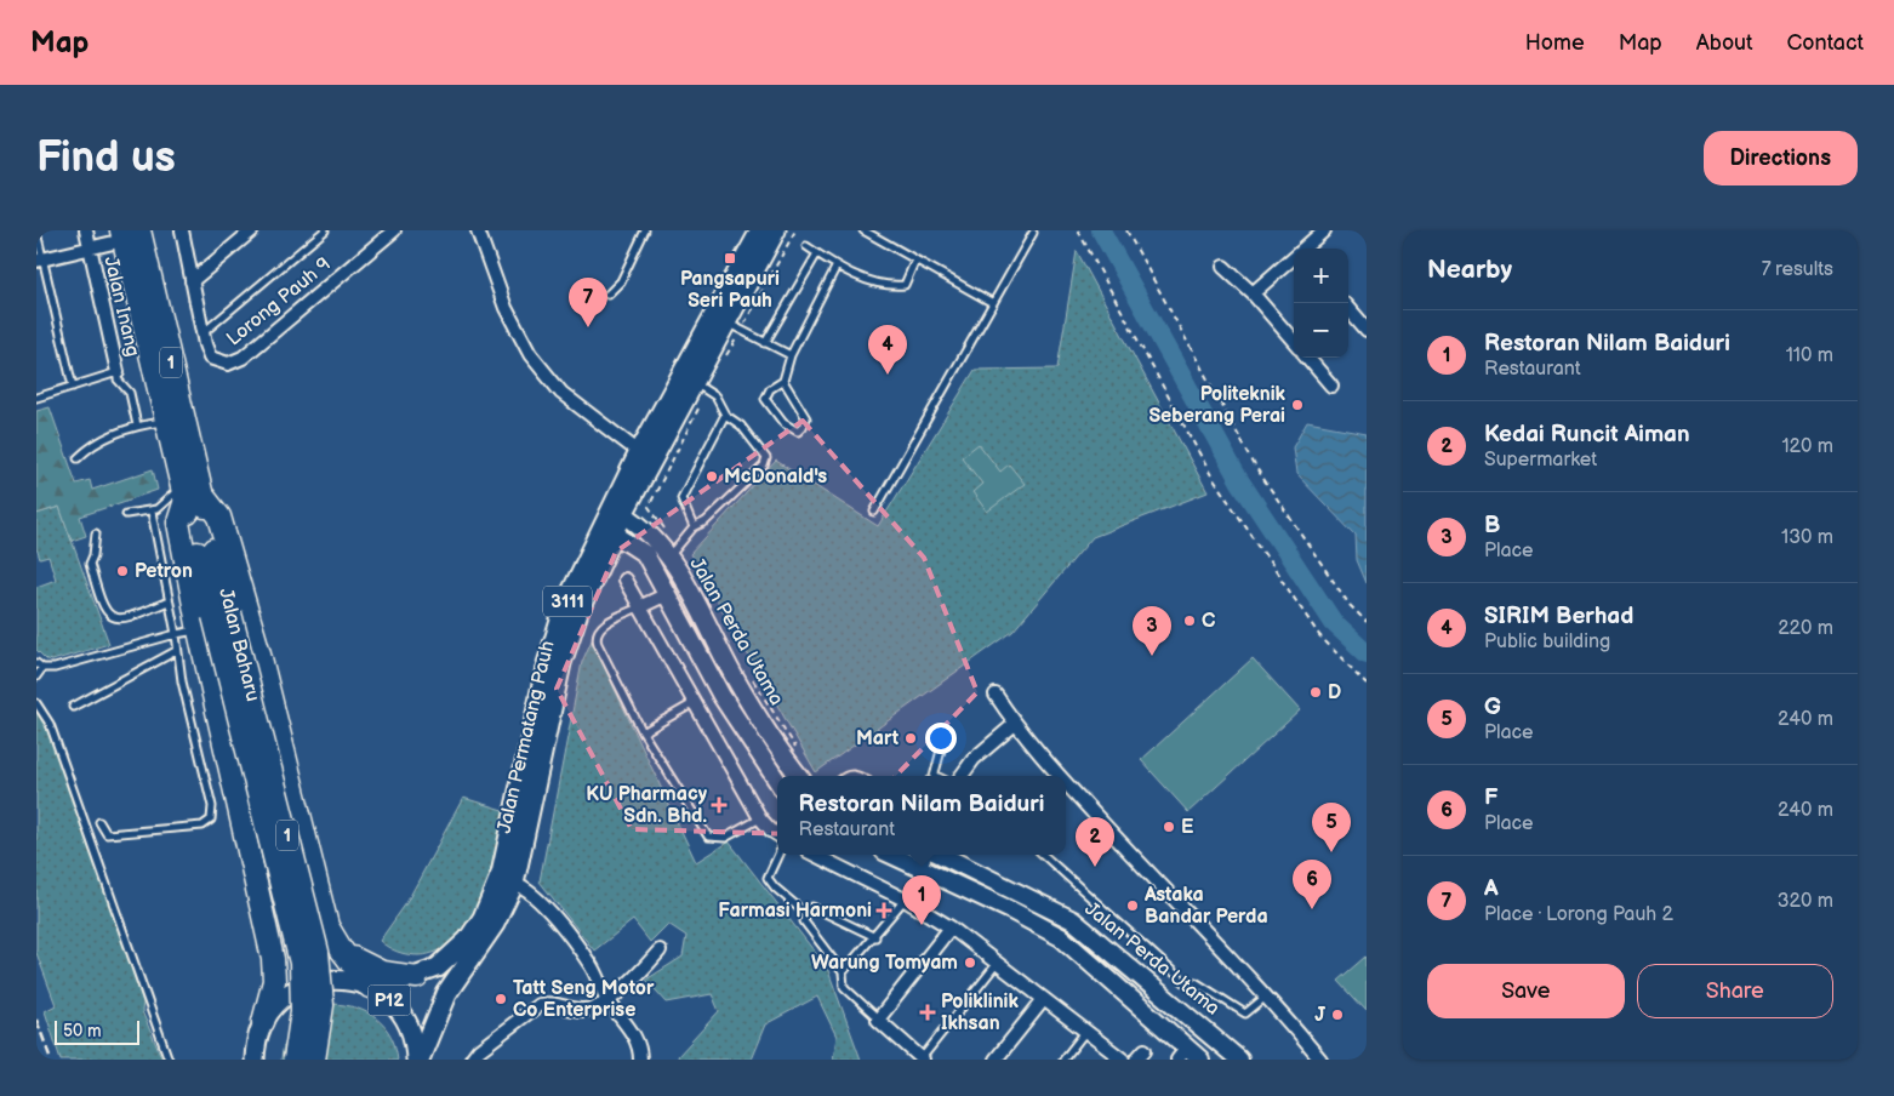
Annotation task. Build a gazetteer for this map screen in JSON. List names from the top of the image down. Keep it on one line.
{"streets":{"highway":["1","Jalan Baharu"],"main road":["3111","Jalan Permatang Pauh","P12"],"street":["Lorong Pauh 9","Jalan Inang","Jalan Perda Utama"]},"crossings":[["Jalan Inang","Jalan Baharu"],["Jalan Perda Utama","Jalan Permatang Pauh"],["Jalan Permatang Pauh","P12"]],"places":{"transit":["Pangsapuri Seri Pauh"],"other":["Politeknik Seberang Perai","McDonald's","Petron","C","D","Mart","E","Astaka Bandar Perda","Warung Tomyam","Tatt Seng Motor Co Enterprise","J"],"health":["KU Pharmacy Sdn. Bhd.","Farmasi Harmoni","Poliklinik Ikhsan"]},"scale_bar":"50 m","page":{"header":"Map","nav":["Home","Map","About","Contact"],"buttons":["Directions",["Save","Share"]],"title":"Find us","heading":["Nearby","7 results"],"map_buttons":["+","−"],"pins":["7","4","3","5","2","6","1"],"list":[{"mark":"1","name":"Restoran Nilam Baiduri","note":"Restaurant","value":"110 m"},{"mark":"2","name":"Kedai Runcit Aiman","note":"Supermarket","value":"120 m"},{"mark":"3","name":"B","note":"Place","value":"130 m"},{"mark":"4","name":"SIRIM Berhad","note":"Public building","value":"220 m"},{"mark":"5","name":"G","note":"Place","value":"240 m"},{"mark":"6","name":"F","note":"Place","value":"240 m"},{"mark":"7","name":"A","note":"Place · Lorong Pauh 2","value":"320 m"}],"popup":["Restoran Nilam Baiduri","Restaurant"],"scale":"50 m"}}
